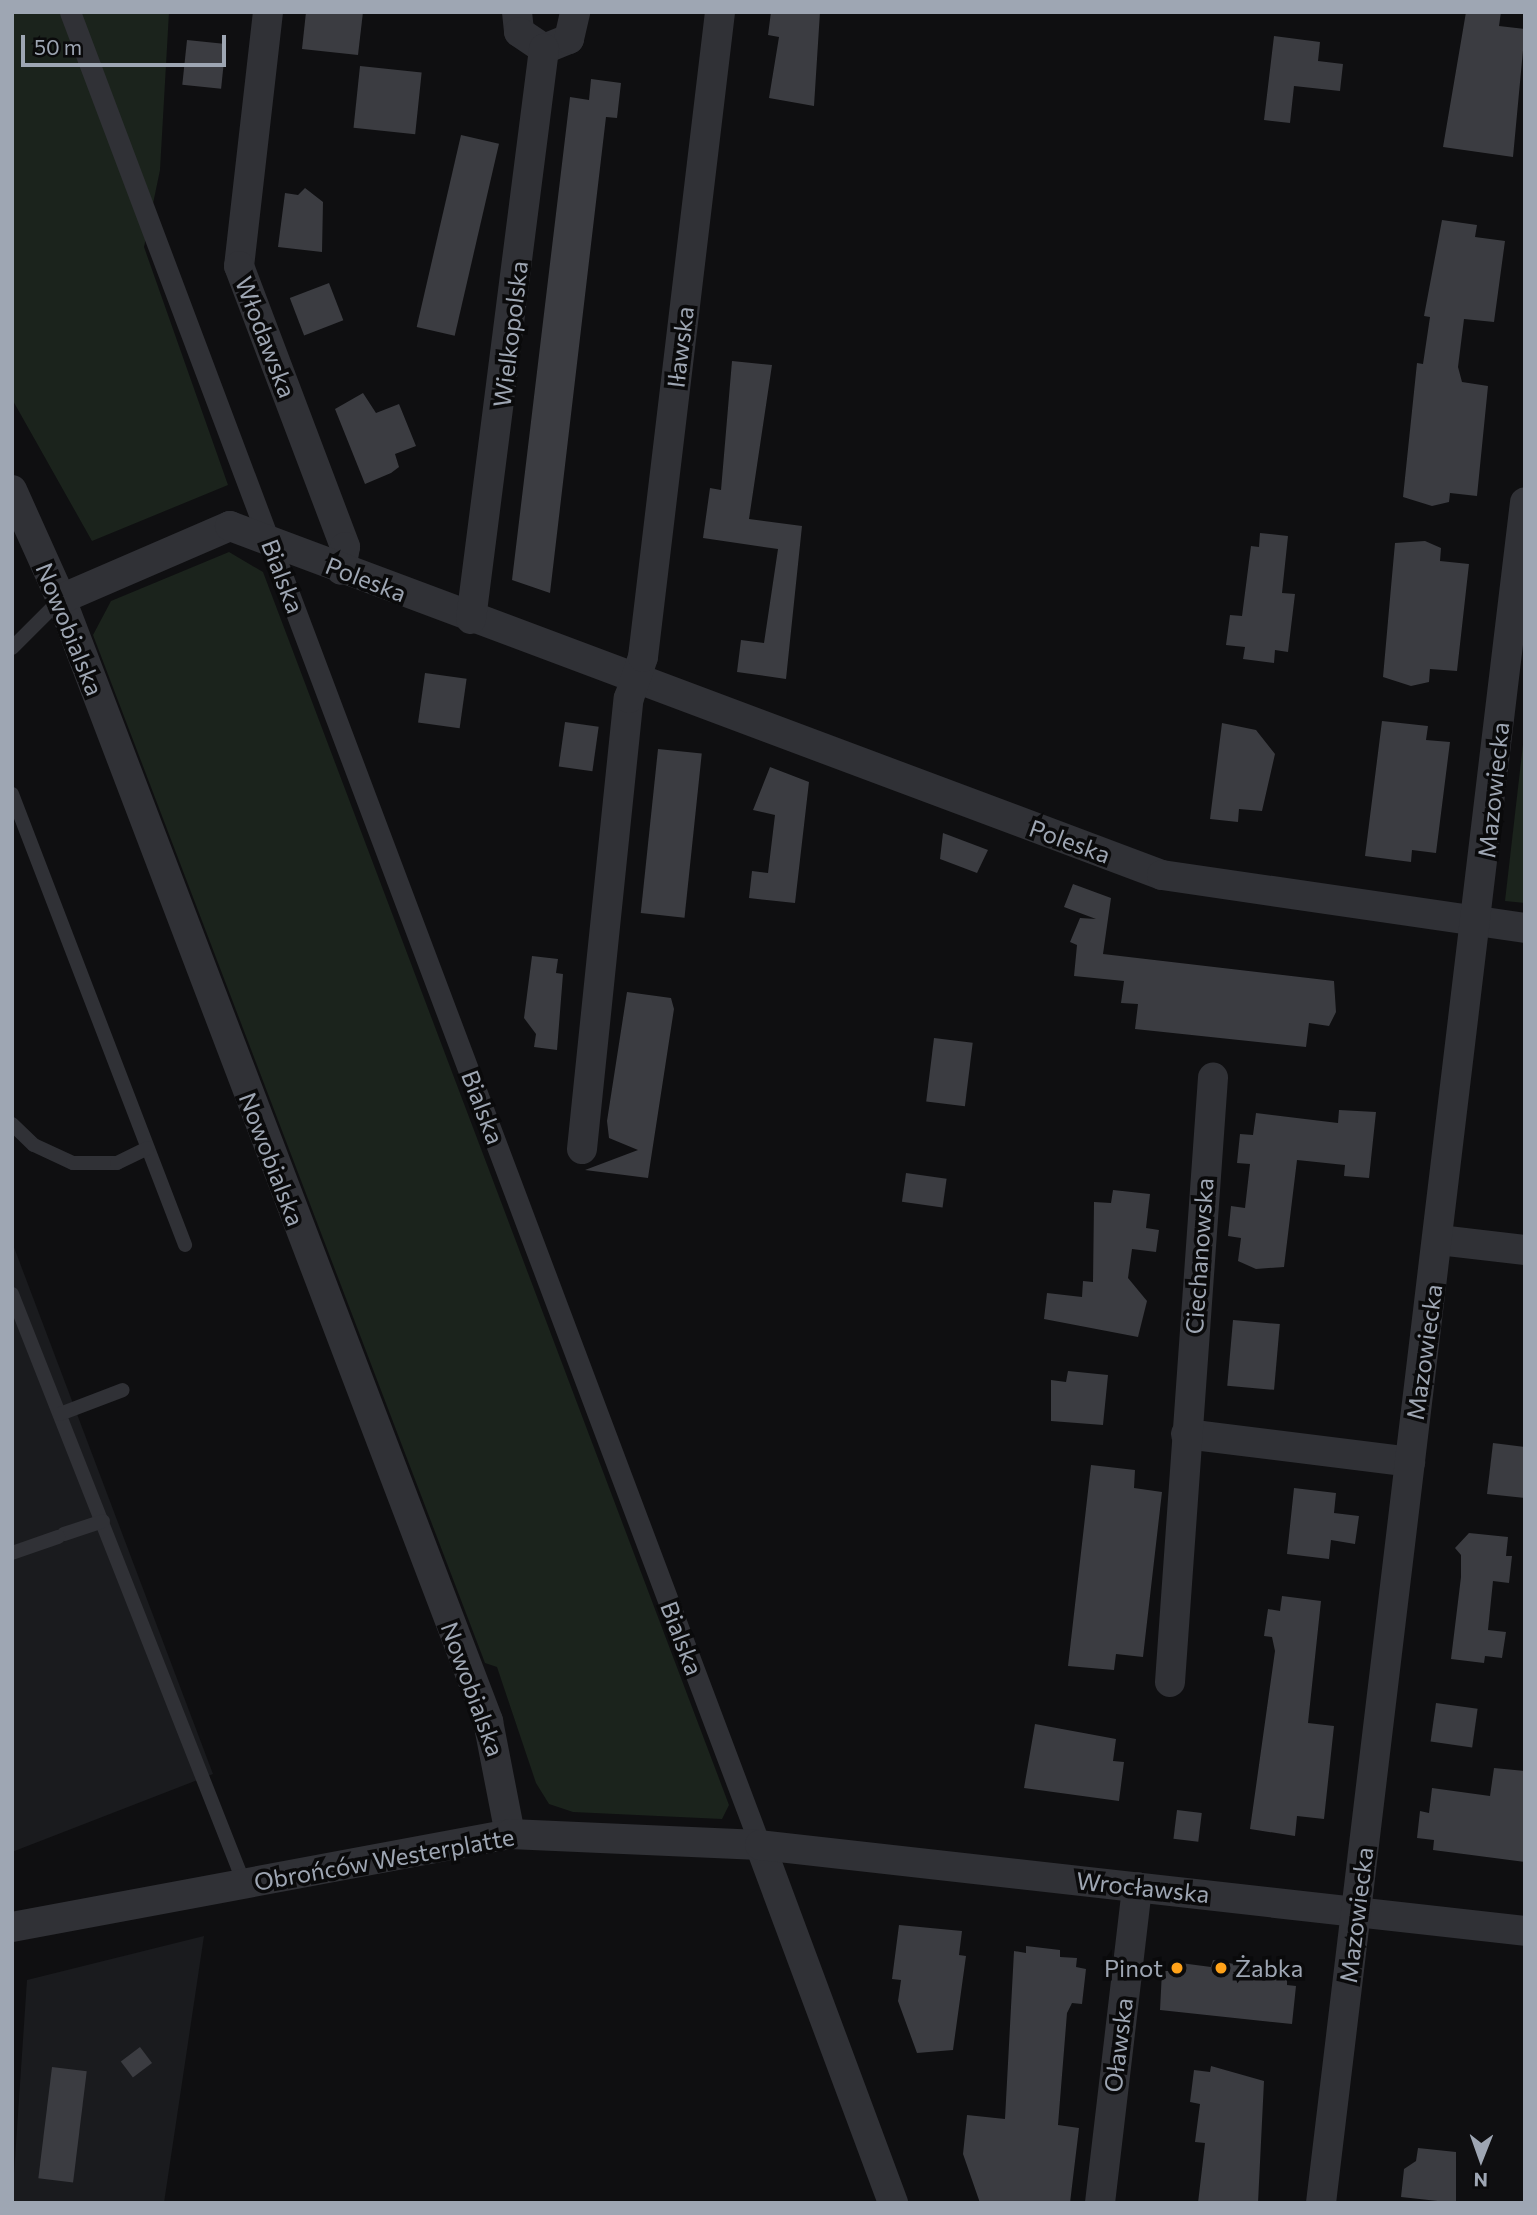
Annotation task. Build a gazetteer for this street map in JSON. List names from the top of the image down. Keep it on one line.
{"streets":{"street":["Wielkopolska","Włodawska","Iławska","Bialska","Poleska","Nowobialska","Mazowiecka","Ciechanowska","Obrońców Westerplatte","Wrocławska","Oławska"]},"crossings":[["Wielkopolska","Poleska"],["Włodawska","Poleska"],["Iławska","Poleska"],["Bialska","Poleska"],["Bialska","Obrońców Westerplatte"],["Bialska","Wrocławska"],["Poleska","Nowobialska"],["Poleska","Mazowiecka"],["Nowobialska","Obrońców Westerplatte"],["Mazowiecka","Wrocławska"],["Obrońców Westerplatte","Wrocławska"],["Wrocławska","Oławska"]],"places":["Pinot","Żabka"],"scale_bar":"50 m","north":"bottom"}
